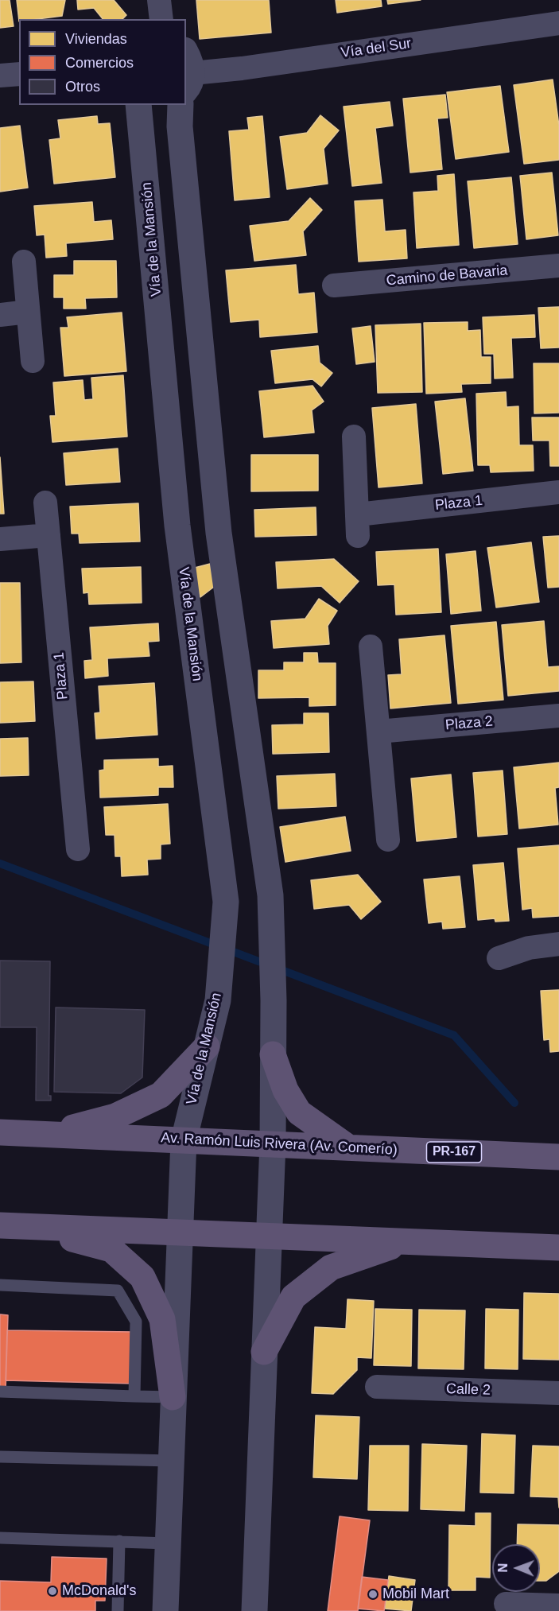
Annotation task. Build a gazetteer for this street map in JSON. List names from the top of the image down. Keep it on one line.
{"streets":{"main road":["Av. Ramón Luis Rivera (Av. Comerío)","PR-167"],"street":["Vía del Sur","Vía de la Mansión","Camino de Bavaria","Plaza 1","Plaza 2","Calle 2"]},"crossings":[["Vía de la Mansión","Av. Ramón Luis Rivera (Av. Comerío)"]],"places":["McDonald's","Mobil Mart"],"legend":["Viviendas","Comercios","Otros"],"north":"left"}
